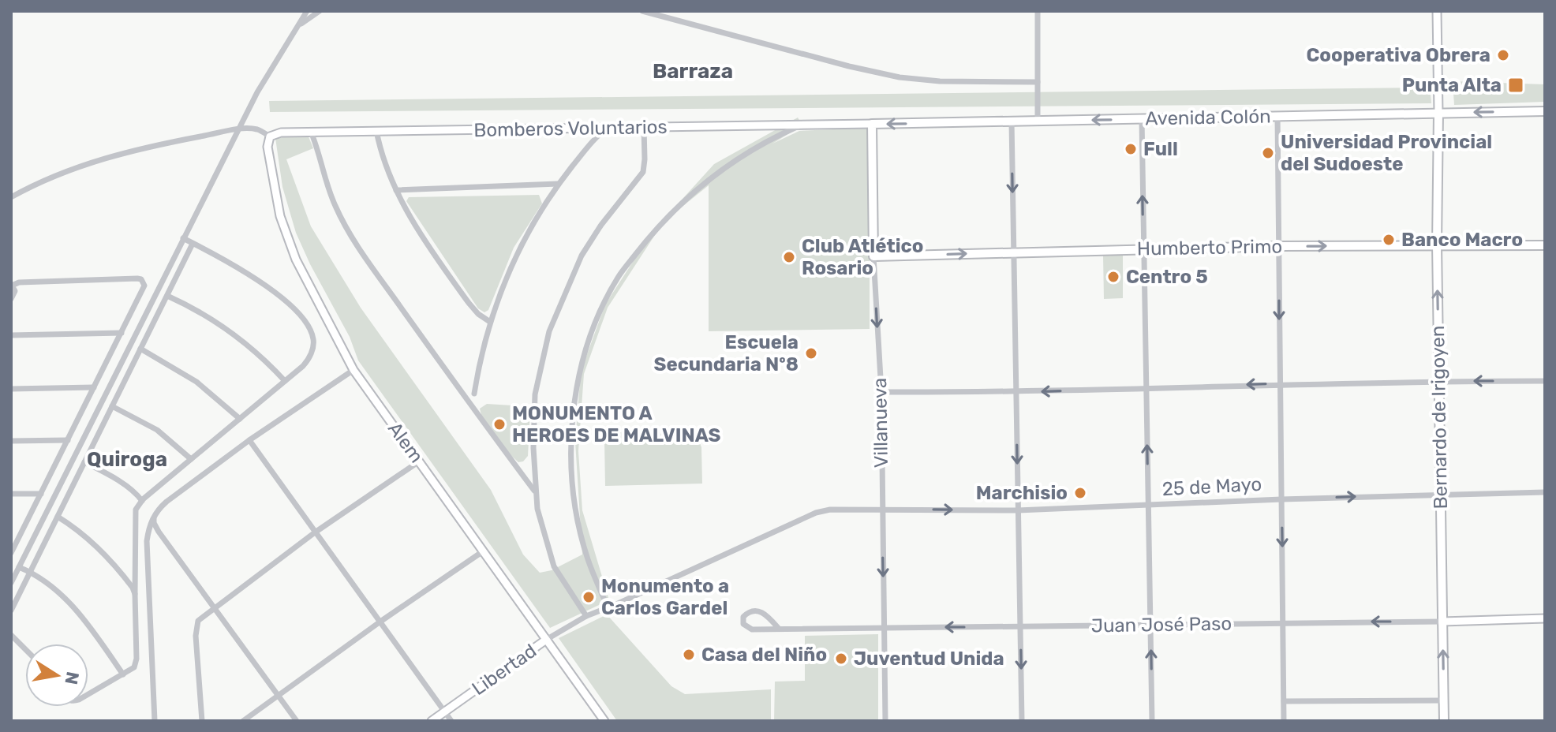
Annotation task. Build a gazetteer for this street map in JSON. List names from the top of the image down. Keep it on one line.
{"streets":{"main road":["Avenida Colón","Bomberos Voluntarios","Humberto Primo","Bernardo de Irigoyen","Villanueva","Alem","Juan José Paso","Libertad"],"street":["25 de Mayo"]},"crossings":[["Avenida Colón","Bomberos Voluntarios"],["Avenida Colón","Bernardo de Irigoyen"],["Avenida Colón","Villanueva"],["Bomberos Voluntarios","Villanueva"],["Bomberos Voluntarios","Alem"],["Humberto Primo","Bernardo de Irigoyen"],["Humberto Primo","Villanueva"],["Bernardo de Irigoyen","25 de Mayo"],["Bernardo de Irigoyen","Juan José Paso"],["Villanueva","25 de Mayo"],["Villanueva","Juan José Paso"],["Alem","25 de Mayo"],["Alem","Libertad"],["25 de Mayo","Libertad"]],"one_way":["Avenida Colón","Humberto Primo","Bernardo de Irigoyen","Villanueva"],"districts":["Barraza","Quiroga"],"places":{"other":["Cooperativa Obrera","Full","Universidad Provincial del Sudoeste","Banco Macro","Club Atlético Rosario","Centro 5","Escuela Secundaria Nº8","MONUMENTO A HEROES DE MALVINAS","Marchisio","Monumento a Carlos Gardel","Casa del Niño","Juventud Unida"],"transit":["Punta Alta"]},"north":"right"}
